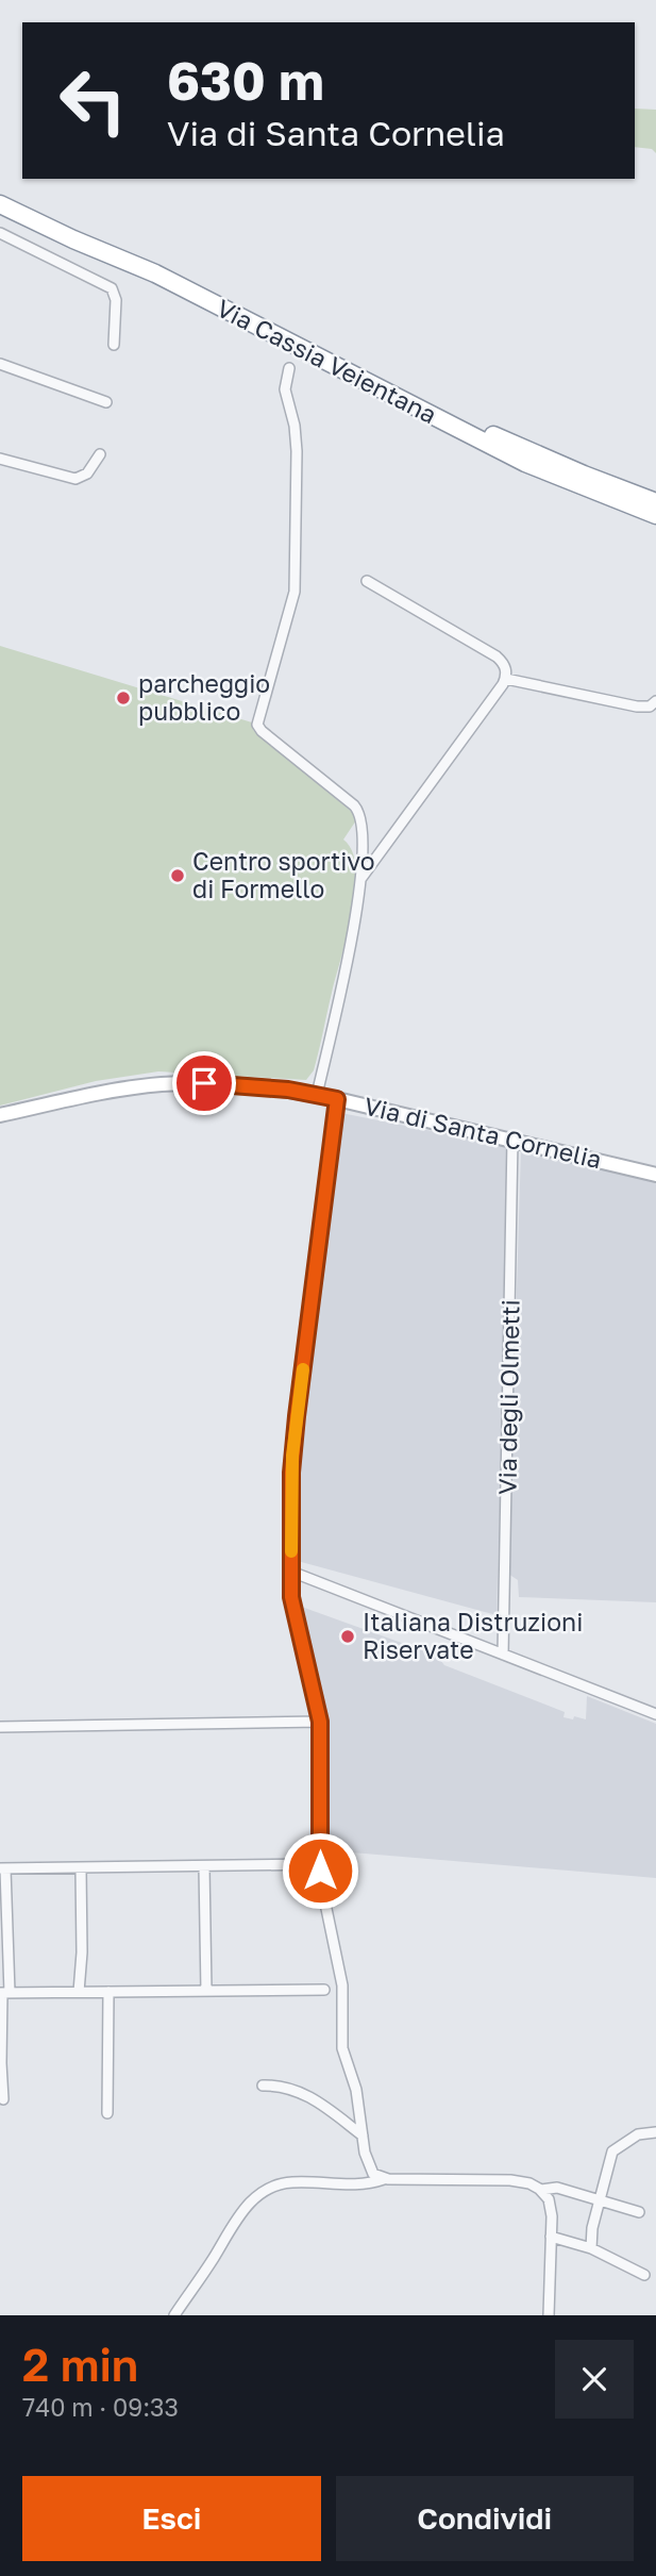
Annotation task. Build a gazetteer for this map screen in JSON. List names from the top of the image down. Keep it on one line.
{"streets":{"highway":["Via Cassia Veientana"],"street":["Via di Santa Cornelia","Via degli Olmetti"]},"crossings":[["Via di Santa Cornelia","Via degli Olmetti"]],"places":["parcheggio pubblico","Centro sportivo di Formello","Italiana Distruzioni Riservate"],"page":{"turn":["630 m","Via di Santa Cornelia"],"heading":["2 min","740 m · 09:33"],"buttons":["Esci","Condividi"]}}
